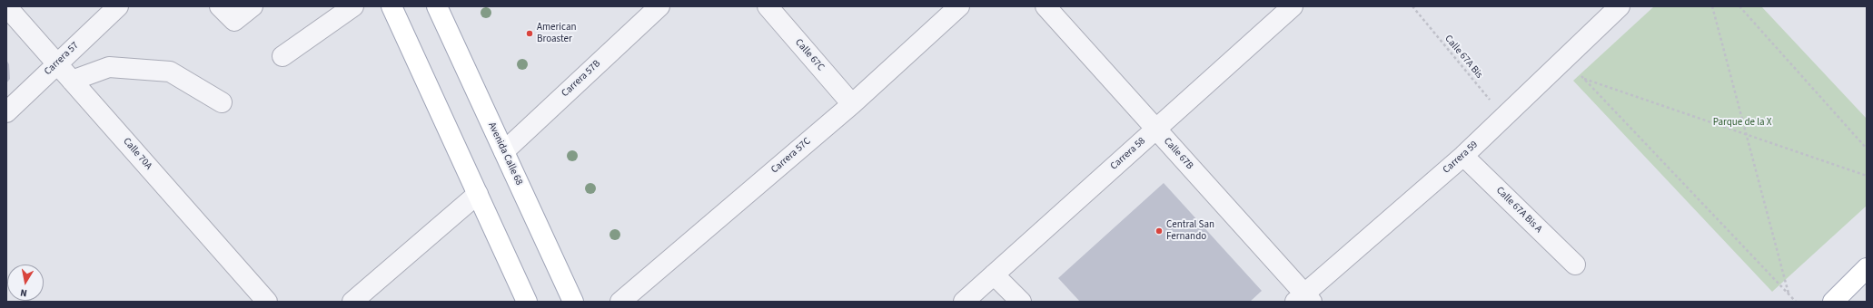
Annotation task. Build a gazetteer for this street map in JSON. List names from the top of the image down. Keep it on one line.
{"streets":{"main road":["Avenida Calle 68"],"street":["Calle 67C","Carrera 57","Carrera 57B","Calle 70A","Carrera 58","Calle 67B","Carrera 57C","Carrera 59","Calle 67A Bis A"],"path":["Calle 67A Bis"]},"crossings":[["Calle 67C","Carrera 57C"],["Calle 67A Bis","Carrera 59"],["Carrera 57","Calle 70A"],["Carrera 57B","Avenida Calle 68"],["Carrera 58","Calle 67B"],["Calle 67B","Carrera 59"],["Carrera 59","Calle 67A Bis A"]],"parks":["Parque de la X"],"places":["American Broaster","Central San Fernando"],"north":"bottom"}
